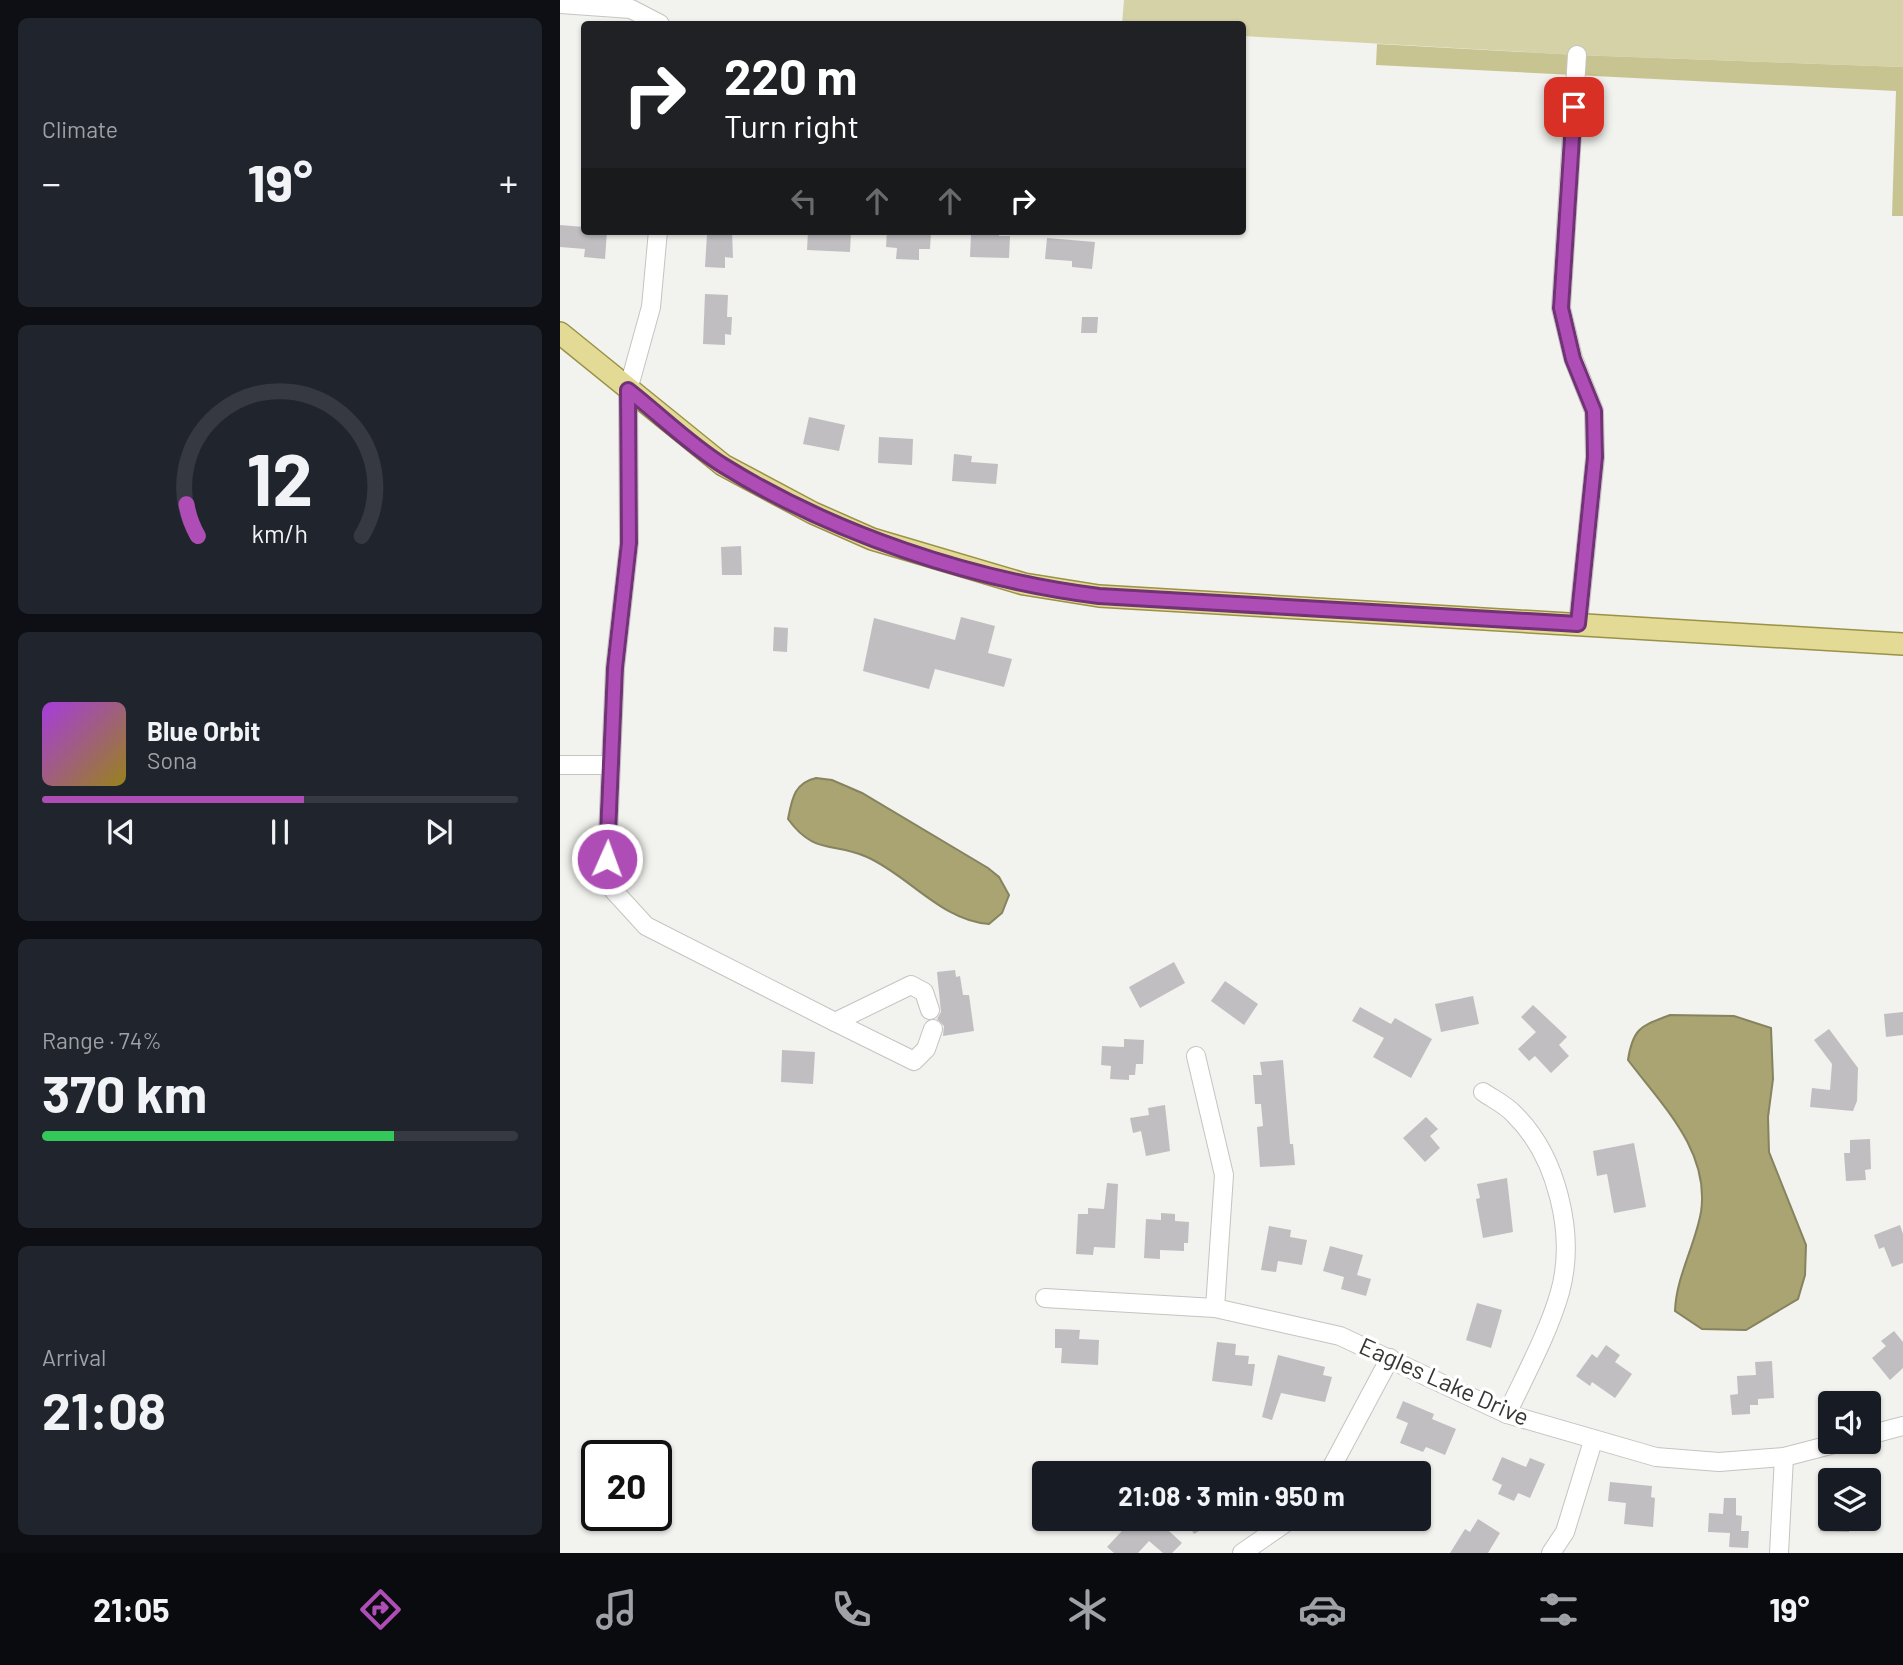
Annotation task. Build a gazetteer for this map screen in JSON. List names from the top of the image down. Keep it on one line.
{"streets":{"street":["Eagles Lake Drive"]},"page":{"tile":["Climate",["Range · 74%","370 km"],["Arrival","21:08"]],"turn":["220 m","Turn right"],"heat":["−","19°","+"],"song":["Blue Orbit","Sona"],"limit":"20","trip":"21:08 · 3 min · 950 m","tabs":["21:05","19°"],"gauge":["12","km/h"]}}
